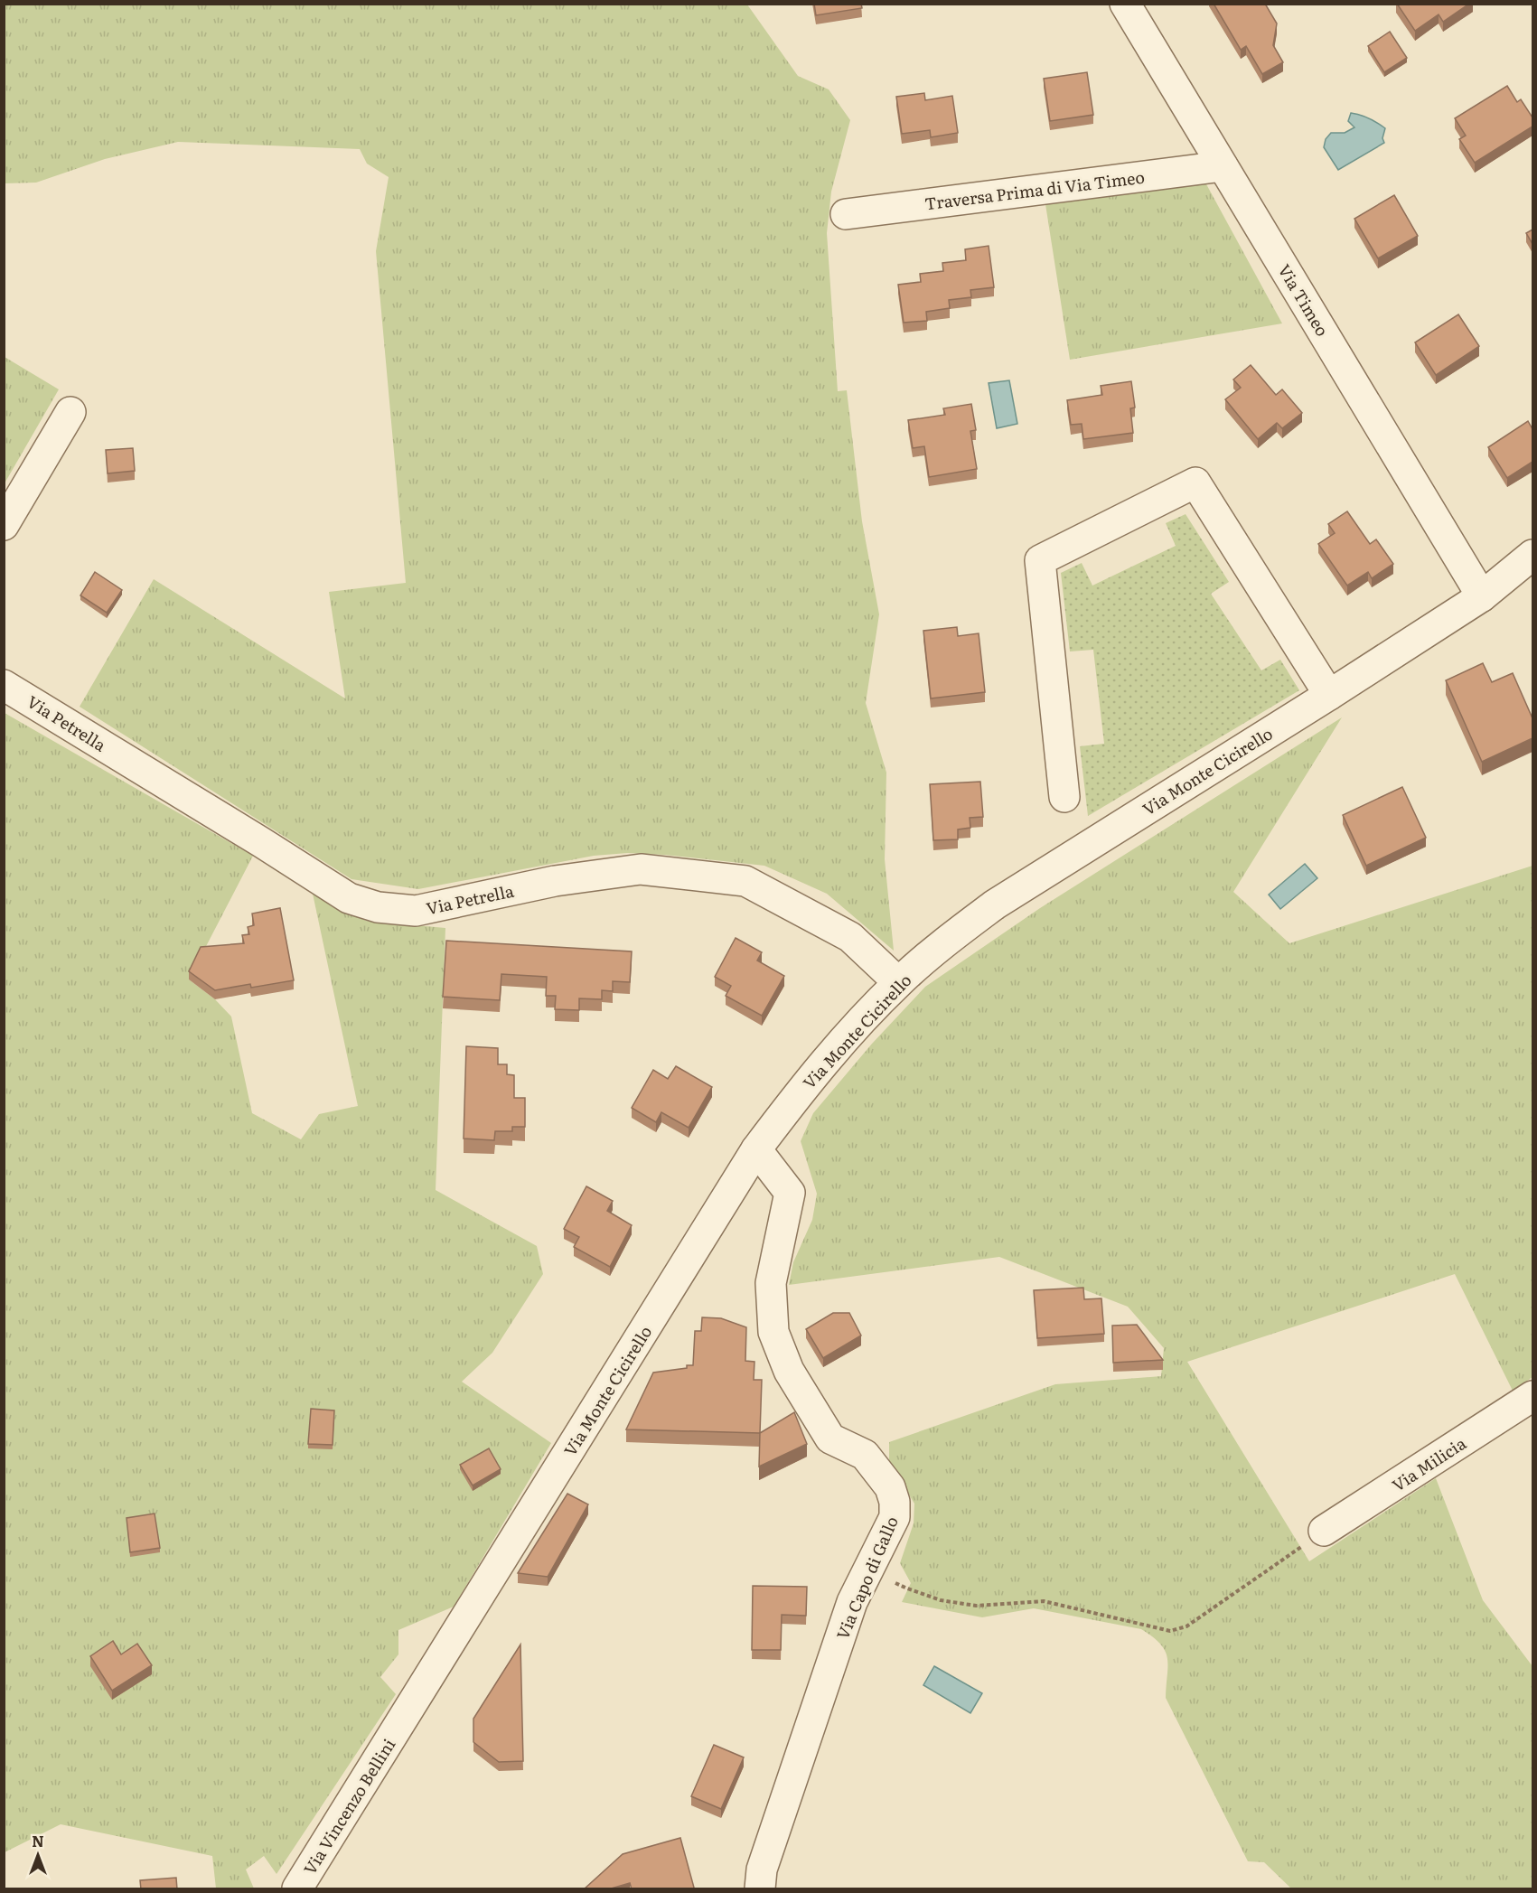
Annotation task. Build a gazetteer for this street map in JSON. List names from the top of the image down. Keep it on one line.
{"streets":{"street":["Traversa Prima di Via Timeo","Via Timeo","Via Petrella","Via Monte Cicirello","Via Milicia","Via Capo di Gallo","Via Vincenzo Bellini"]},"crossings":[["Traversa Prima di Via Timeo","Via Timeo"],["Via Timeo","Via Monte Cicirello"],["Via Petrella","Via Monte Cicirello"],["Via Monte Cicirello","Via Capo di Gallo"],["Via Monte Cicirello","Via Vincenzo Bellini"]],"north":"top"}
